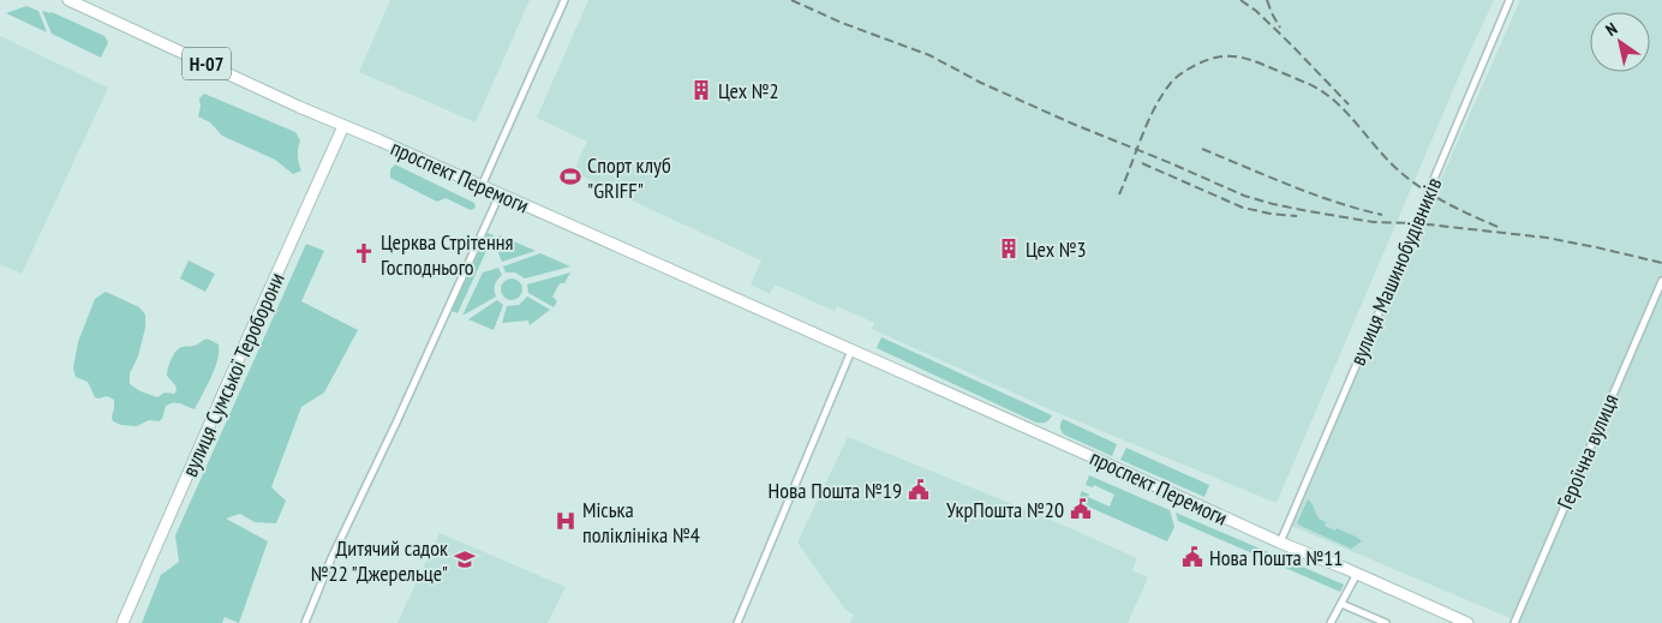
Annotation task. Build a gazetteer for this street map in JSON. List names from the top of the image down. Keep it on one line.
{"streets":{"main road":["Н-07","проспект Перемоги","вулиця Сумської Тероборони"],"street":["вулиця Машинобудівників","Героїчна вулиця"]},"crossings":[["проспект Перемоги","вулиця Машинобудівників"],["проспект Перемоги","вулиця Сумської Тероборони"]],"places":{"building":["Цех №2","Цех №3"],"sports":["Спорт клуб \"GRIFF\""],"church":["Церква Стрітення Господнього"],"public building":["Нова Пошта №19","УкрПошта №20","Нова Пошта №11"],"hospital":["Міська поліклініка №4"],"school or university":["Дитячий садок №22 \"Джерельце\""]},"north":"top left"}
